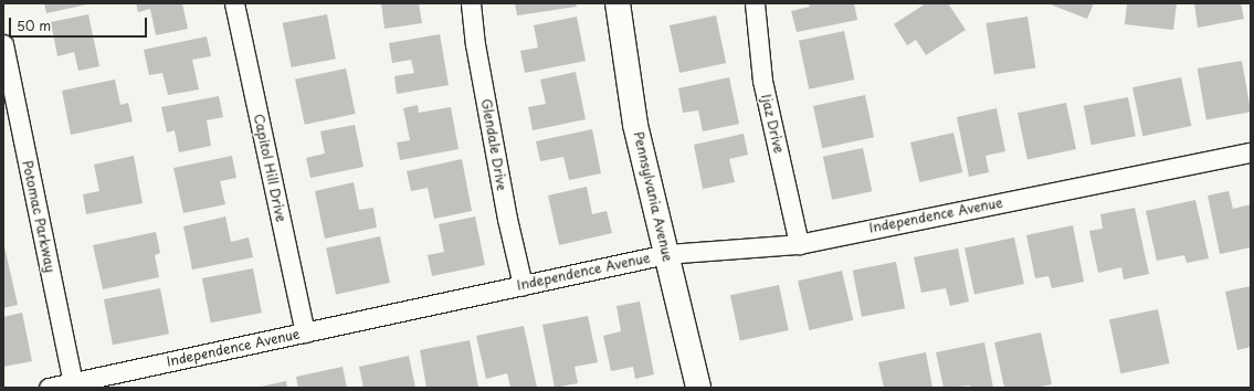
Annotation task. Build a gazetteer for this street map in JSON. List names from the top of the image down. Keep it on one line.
{"streets":{"street":["Ijaz Drive","Glendale Drive","Capitol Hill Drive","Pennsylvania Avenue","Independence Avenue","Potomac Parkway"]},"crossings":[["Ijaz Drive","Independence Avenue"],["Glendale Drive","Independence Avenue"],["Capitol Hill Drive","Independence Avenue"],["Pennsylvania Avenue","Independence Avenue"],["Independence Avenue","Potomac Parkway"]],"scale_bar":"50 m"}
